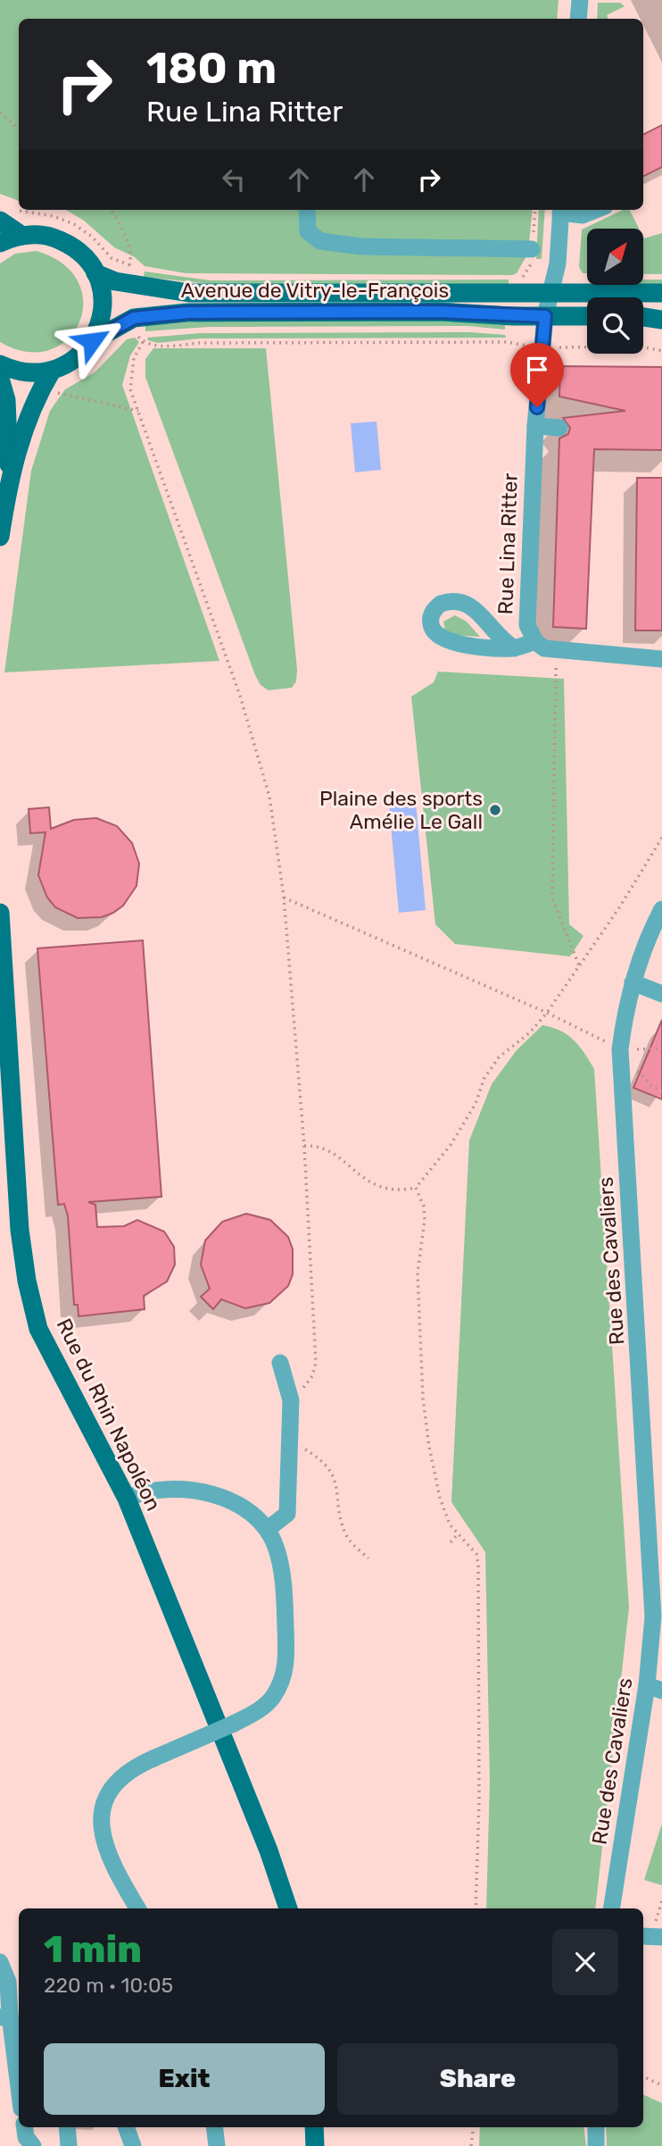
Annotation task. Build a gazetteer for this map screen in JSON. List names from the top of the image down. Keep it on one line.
{"streets":{"main road":["Avenue de Vitry-le-François","Rue du Rhin Napoléon"],"street":["Rue Lina Ritter","Rue des Cavaliers"]},"crossings":[["Avenue de Vitry-le-François","Rue Lina Ritter"]],"places":["Plaine des sports Amélie Le Gall"],"north":"top right","page":{"turn":["180 m","Rue Lina Ritter"],"heading":["1 min","220 m · 10:05"],"buttons":["Exit","Share"]}}
